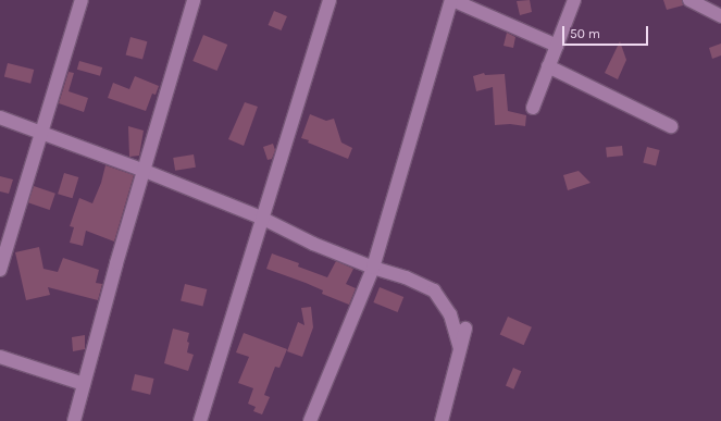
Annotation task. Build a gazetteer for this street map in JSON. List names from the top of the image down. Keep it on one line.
{"scale_bar":"50 m"}
